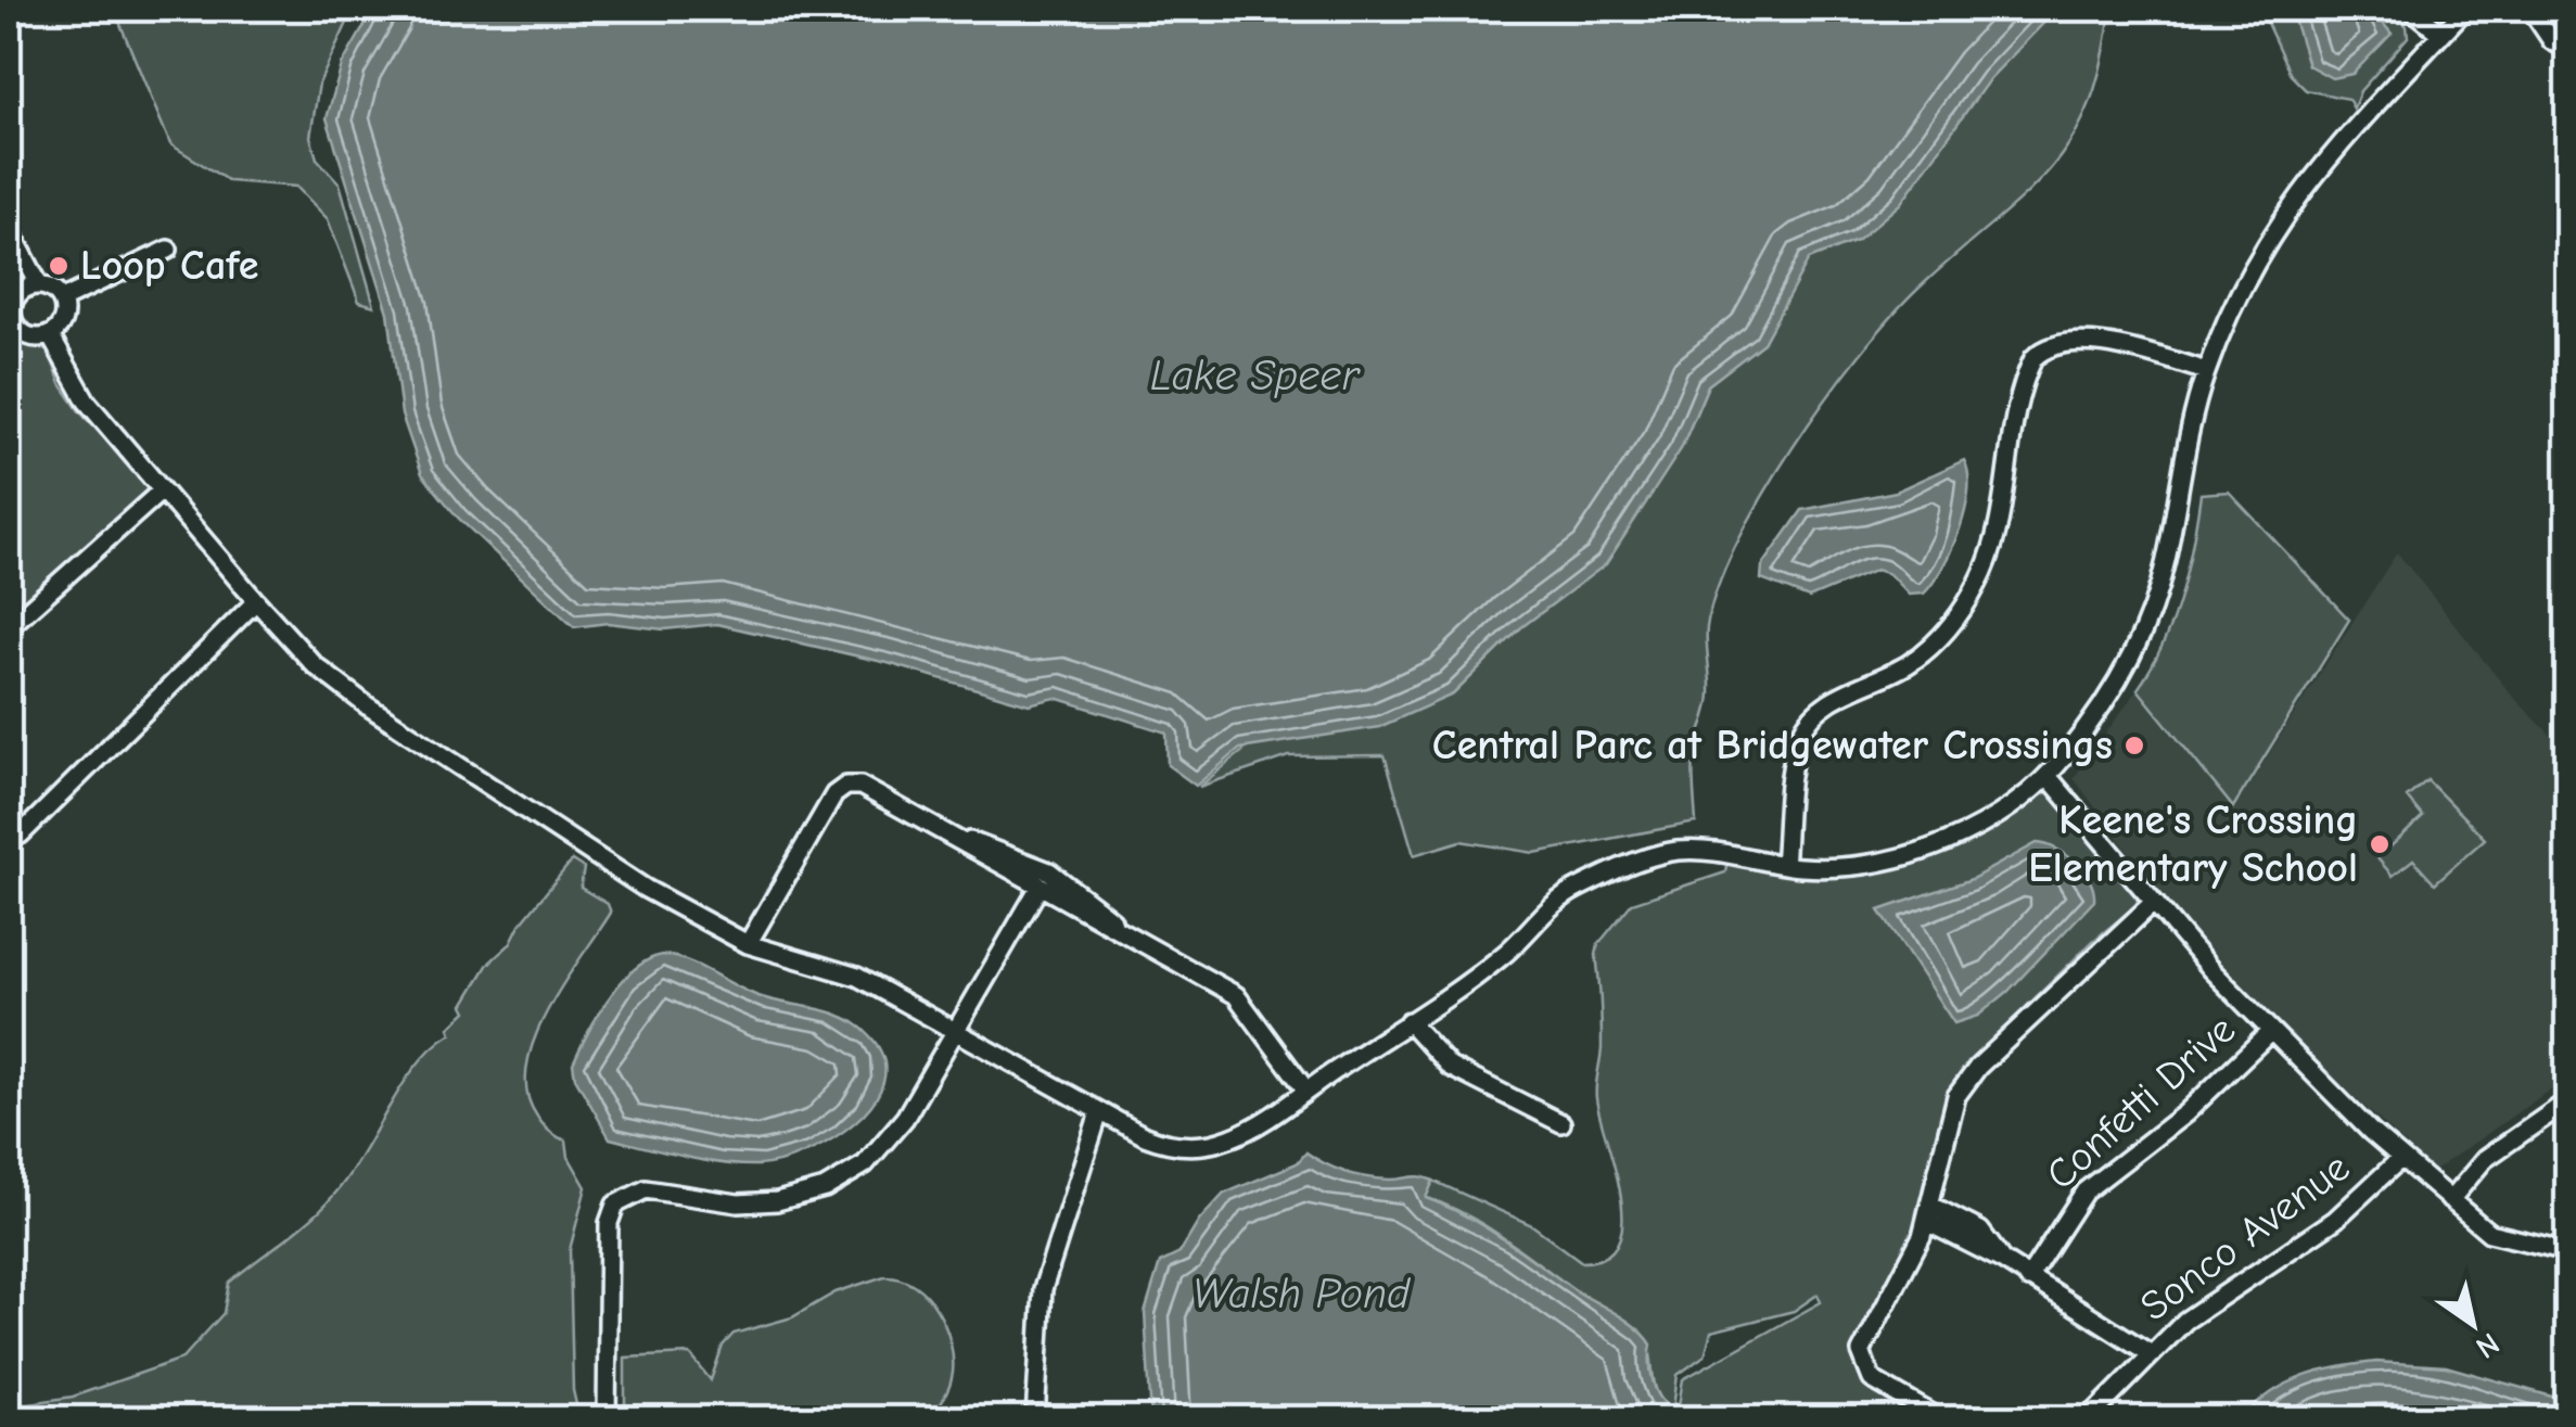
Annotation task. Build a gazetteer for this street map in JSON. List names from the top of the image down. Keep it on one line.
{"streets":{"street":["Confetti Drive","Sonco Avenue"]},"water":["Lake Speer","Walsh Pond"],"places":["Loop Cafe","Central Parc at Bridgewater Crossings","Keene's Crossing Elementary School"],"north":"bottom right"}
